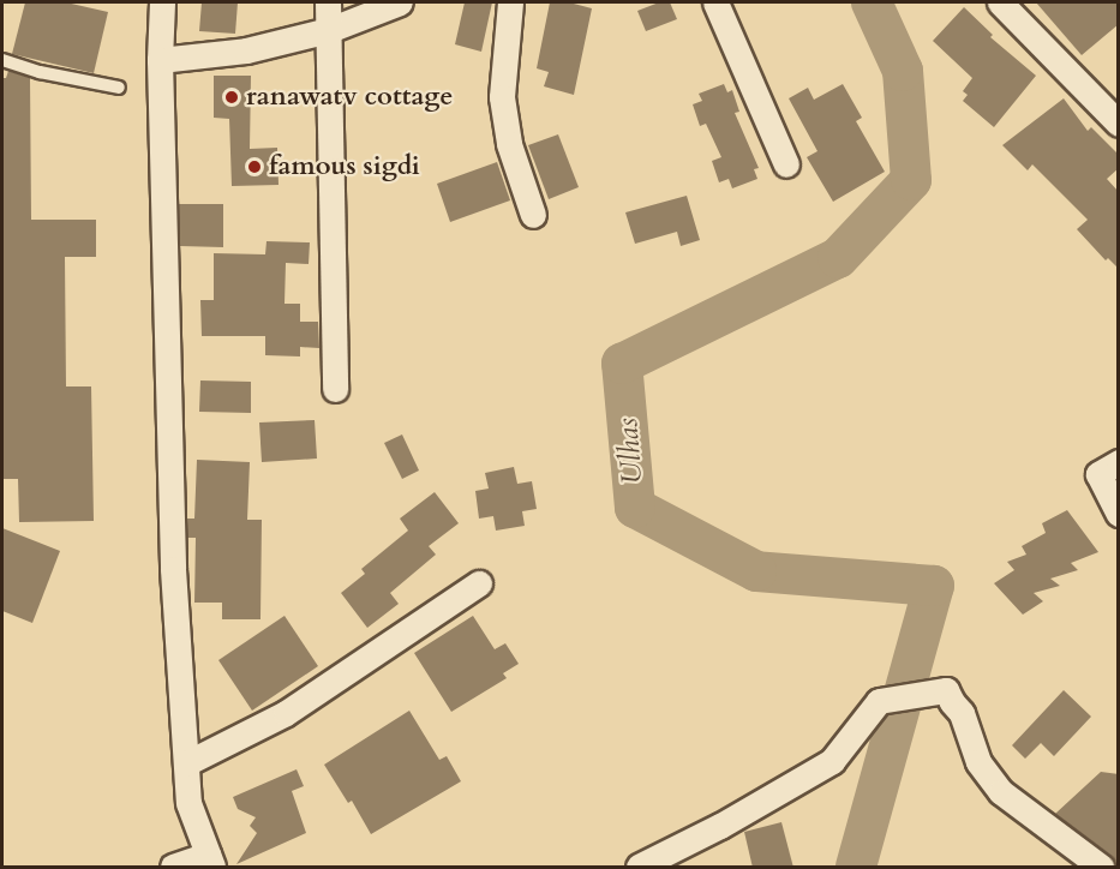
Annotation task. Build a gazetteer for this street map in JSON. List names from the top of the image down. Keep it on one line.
{"water":["Ulhas"],"places":["ranawatv cottage","famous sigdi"]}
